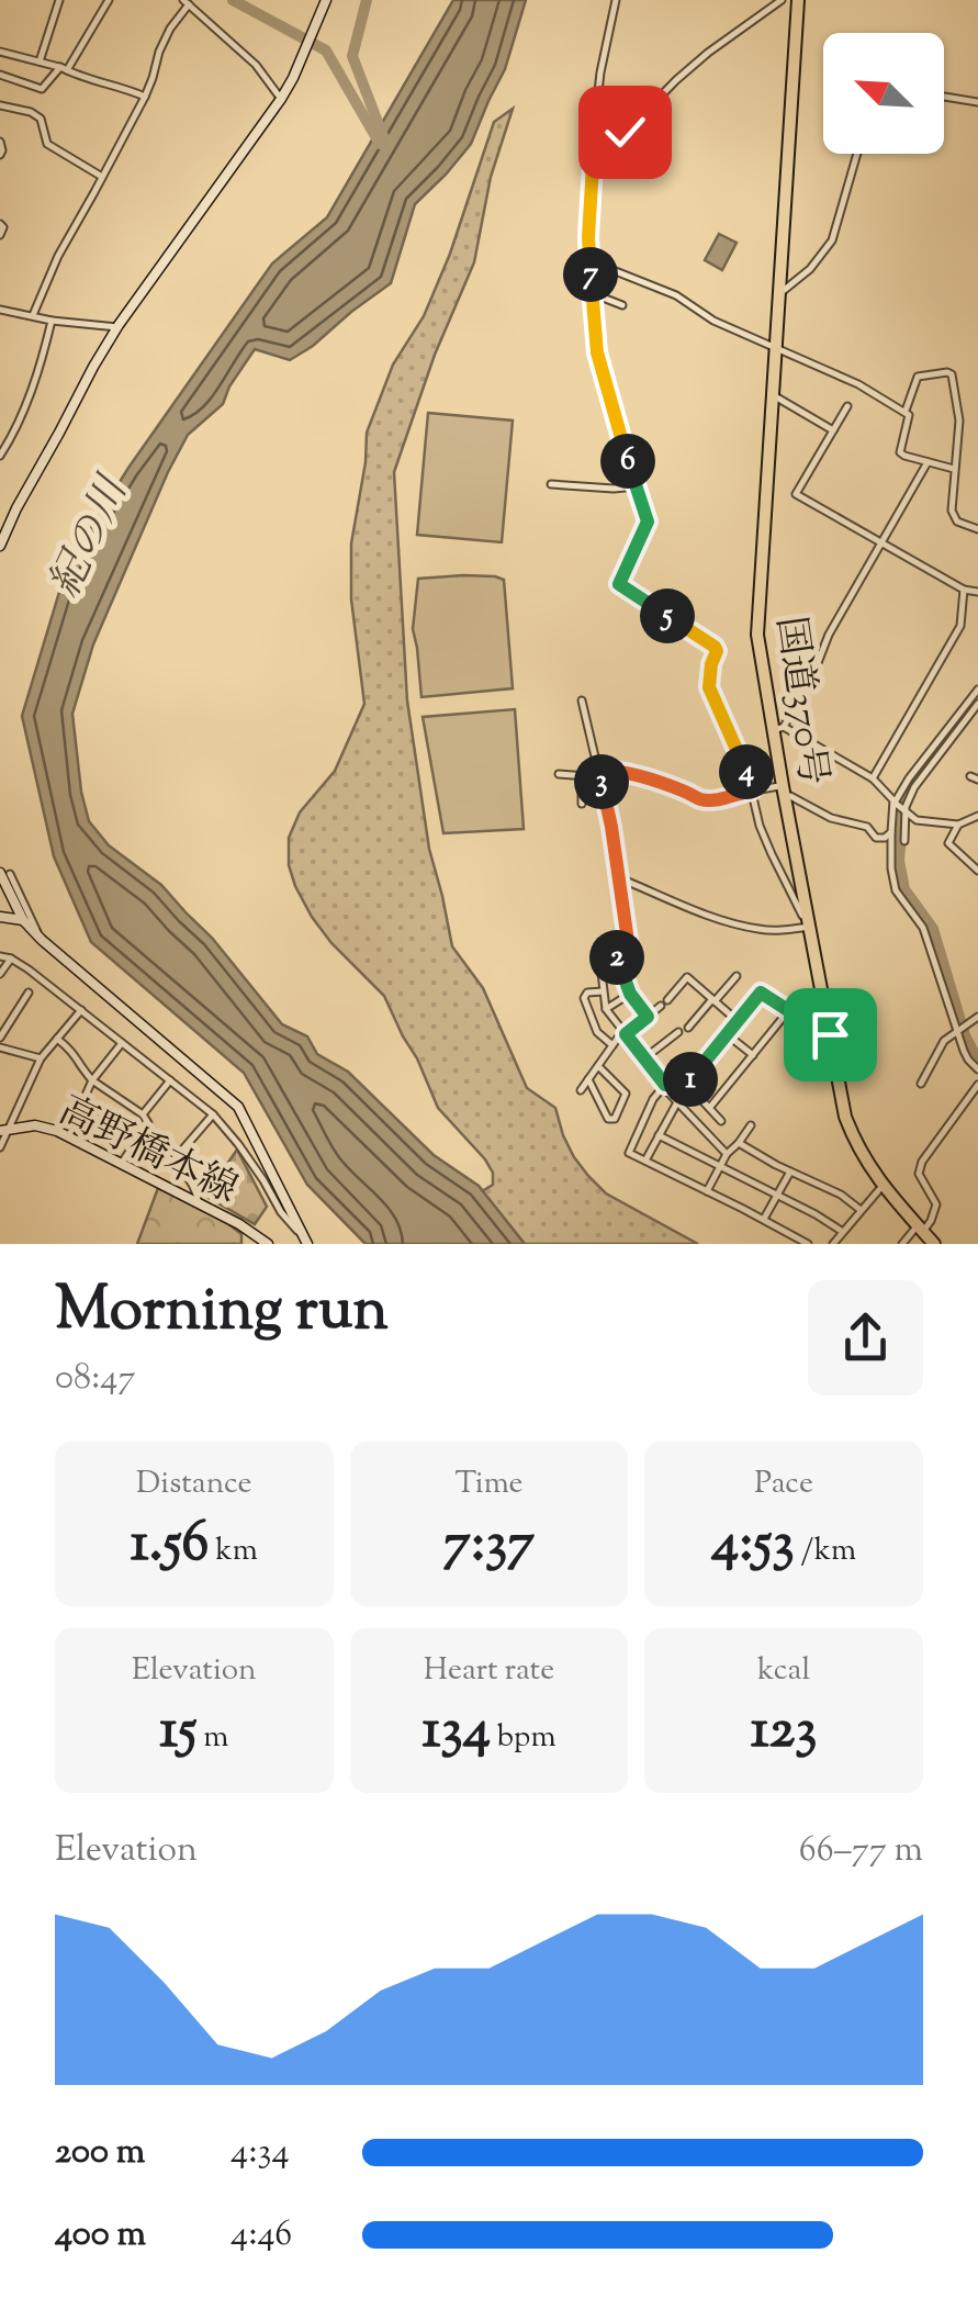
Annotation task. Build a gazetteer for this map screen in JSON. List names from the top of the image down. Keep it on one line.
{"streets":{"highway":["国道370号"],"street":["高野橋本線"]},"water":["紀の川"],"north":"top left","page":{"pins":["7","6","5","4","3","2","1"],"heading":["Morning run","08:47"],"stats":[["Distance","1.56 km"],["Time","7:37"],["Pace","4:53 /km"],["Elevation","15 m"],["Heart rate","134 bpm"],["kcal","123"]],"chart":["Elevation","66–77 m"],"list":[{"name":"200 m","note":"4:34"},{"name":"400 m","note":"4:46"}]}}
